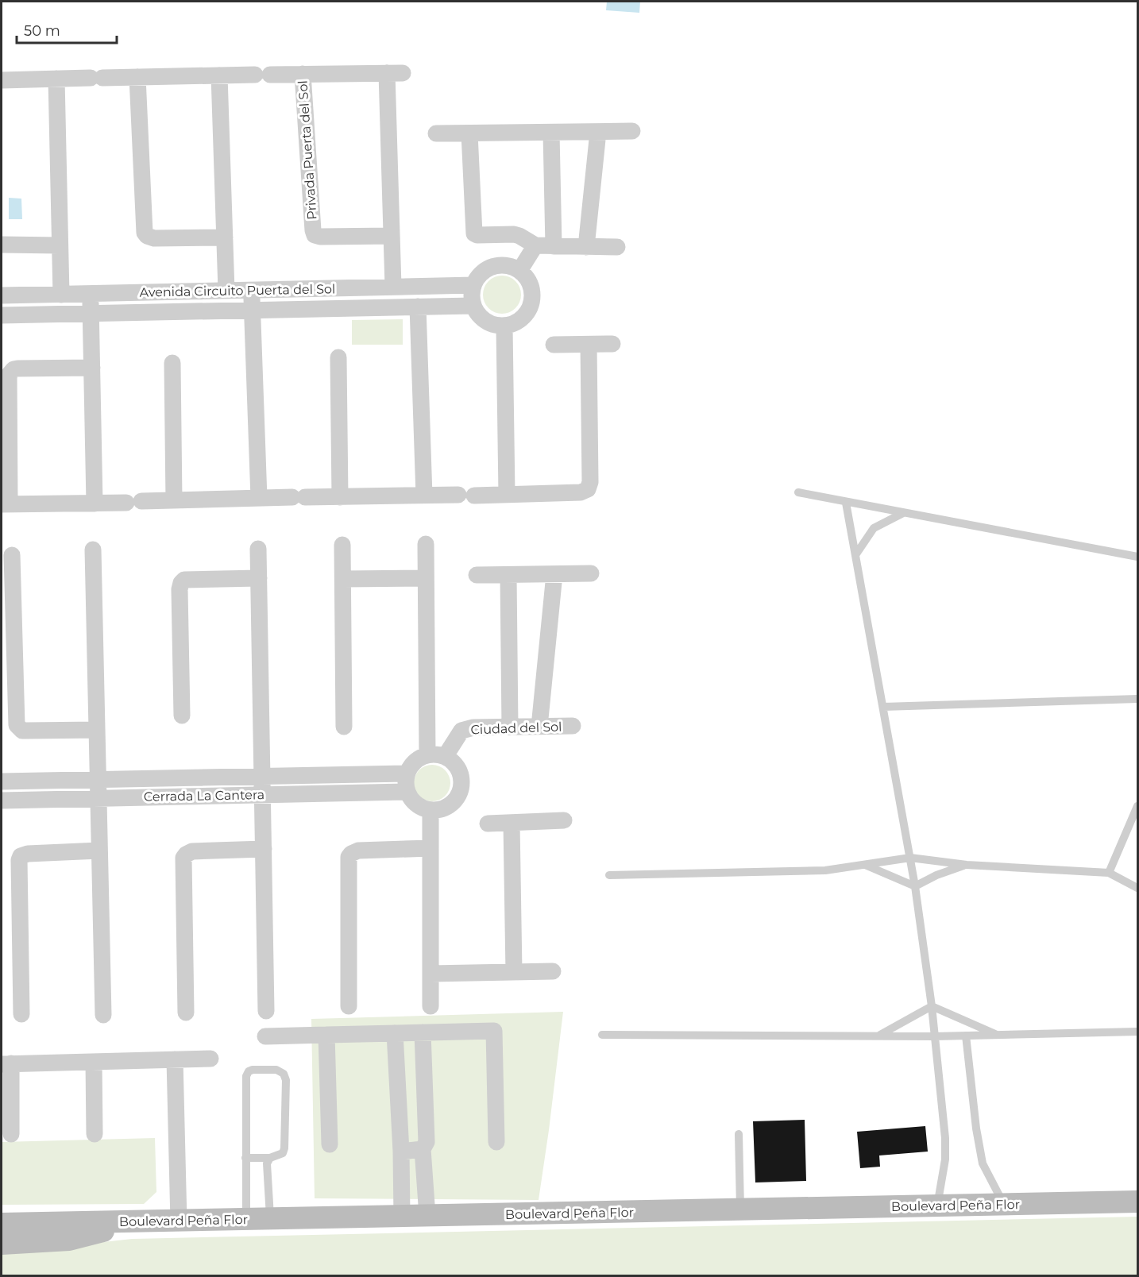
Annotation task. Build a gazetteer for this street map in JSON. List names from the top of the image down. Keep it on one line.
{"streets":{"main road":["Boulevard Peña Flor"],"street":["Privada Puerta del Sol","Avenida Circuito Puerta del Sol","Ciudad del Sol","Cerrada La Cantera"]},"crossings":[["Privada Puerta del Sol","Avenida Circuito Puerta del Sol"],["Ciudad del Sol","Cerrada La Cantera"]],"scale_bar":"50 m"}
